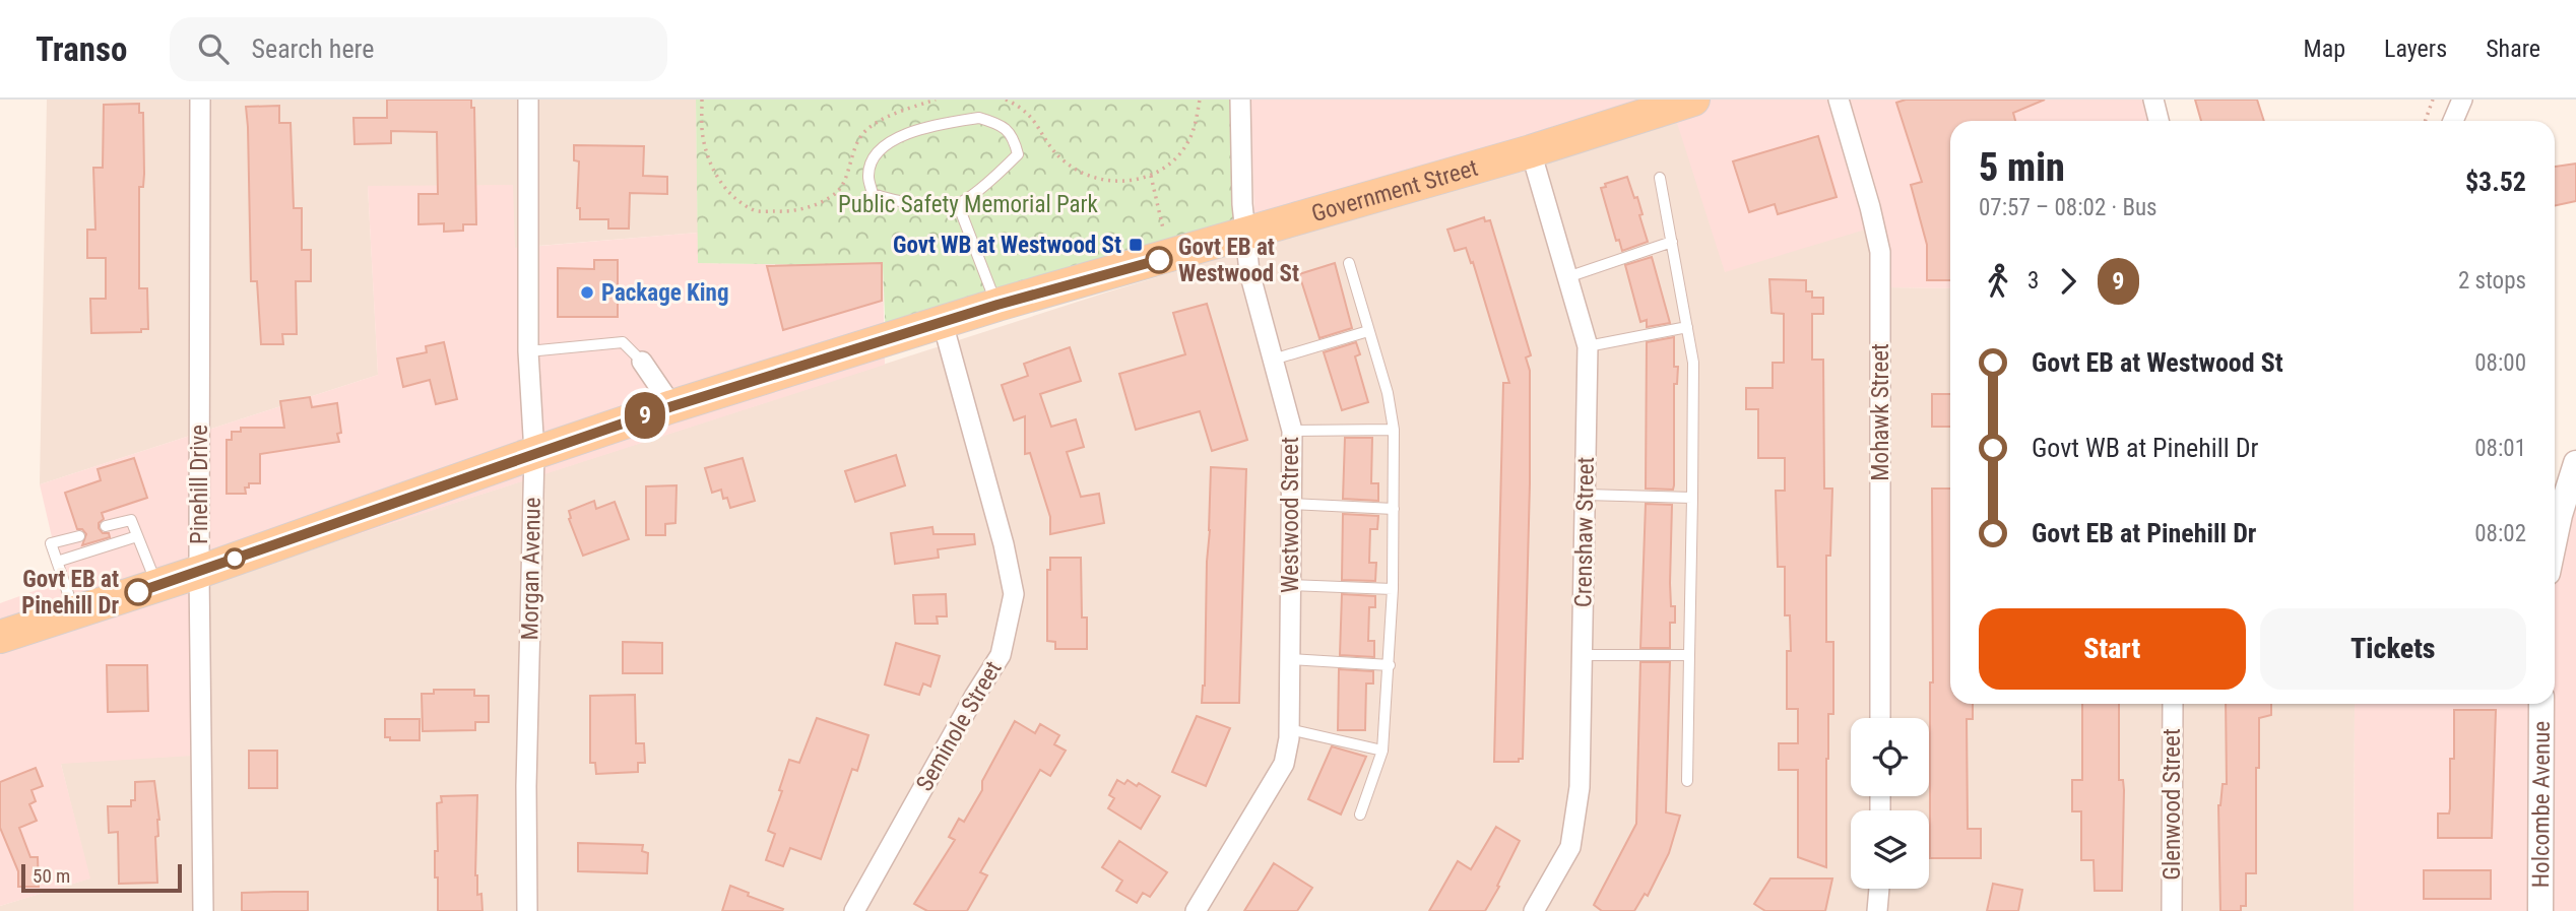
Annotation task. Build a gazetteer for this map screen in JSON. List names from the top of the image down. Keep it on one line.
{"streets":{"main road":["Government Street"],"street":["Mohawk Street","Pinehill Drive","Westwood Street","Crenshaw Street","Morgan Avenue","Seminole Street","Holcombe Avenue","Glenwood Street"]},"crossings":[["Government Street","Pinehill Drive"],["Government Street","Westwood Street"],["Government Street","Crenshaw Street"],["Government Street","Morgan Avenue"],["Government Street","Seminole Street"]],"parks":["Public Safety Memorial Park"],"places":{"transit":["Govt WB at Westwood St"],"other":["Govt EB at Westwood St","Package King","Govt EB at Pinehill Dr"]},"lines":["bus line 9"],"scale_bar":"50 m","page":{"header":"Transo","search":"Search here","nav":["Map","Layers","Share"],"on_map":"9","heading":["5 min","07:57 – 08:02 · Bus","$3.52"],"legs":["3","9","2 stops"],"list":[{"name":"Govt EB at Westwood St","value":"08:00"},{"name":"Govt WB at Pinehill Dr","value":"08:01"},{"name":"Govt EB at Pinehill Dr","value":"08:02"}],"buttons":["Start","Tickets"],"scale":"50 m"}}
